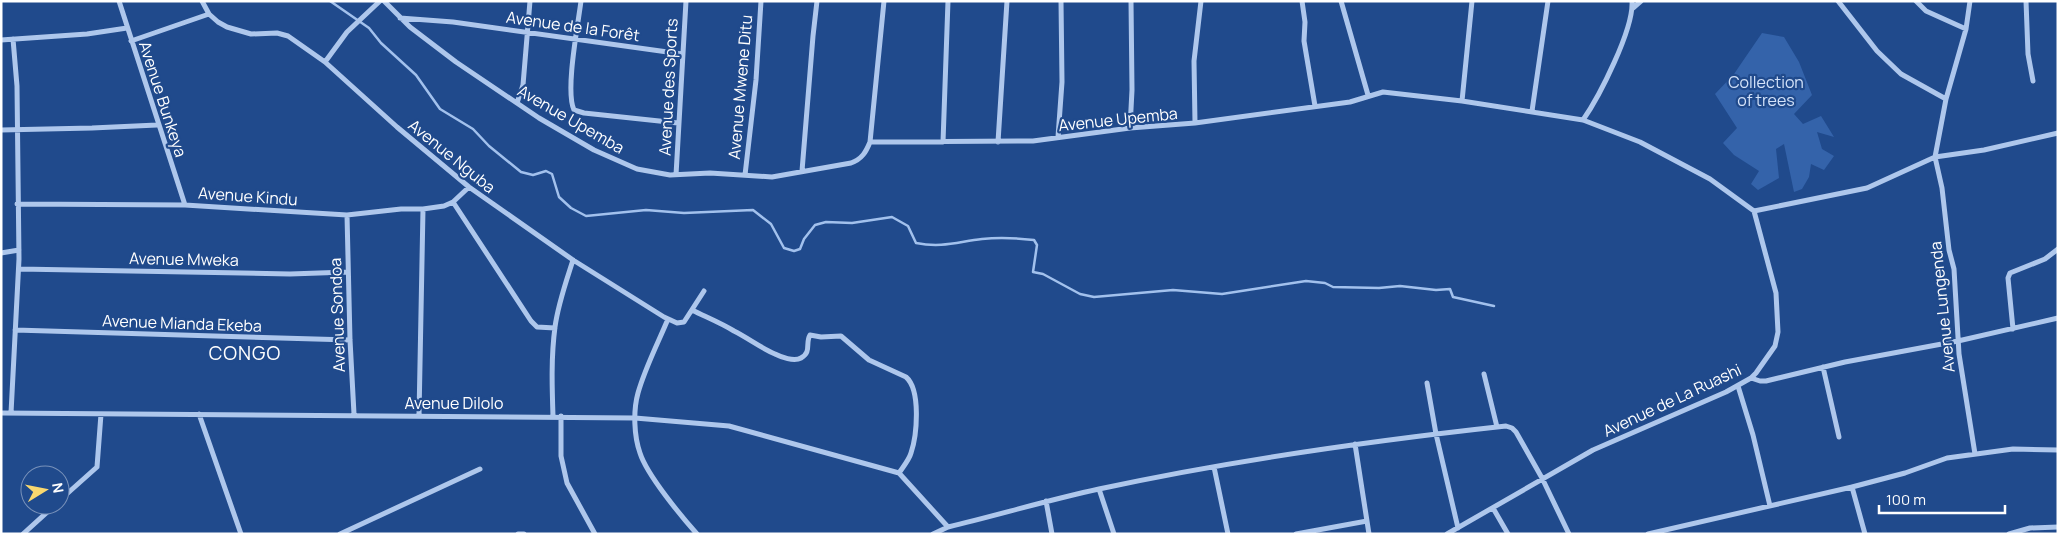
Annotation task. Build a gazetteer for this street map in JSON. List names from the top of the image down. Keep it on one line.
{"streets":{"street":["Avenue de la Forêt","Avenue des Sports","Avenue Mwene Ditu","Avenue Bunkeya","Avenue Upemba","Avenue Nguba","Avenue Kindu","Avenue Mweka","Avenue Lungenda","Avenue Sondoa","Avenue Mianda Ekeba","Avenue de La Ruashi","Avenue Dilolo"]},"crossings":[["Avenue de la Forêt","Avenue des Sports"],["Avenue de la Forêt","Avenue Upemba"],["Avenue des Sports","Avenue Upemba"],["Avenue Mwene Ditu","Avenue Upemba"],["Avenue Bunkeya","Avenue Kindu"],["Avenue Nguba","Avenue Kindu"],["Avenue Kindu","Avenue Sondoa"],["Avenue Mweka","Avenue Sondoa"],["Avenue Sondoa","Avenue Mianda Ekeba"],["Avenue Sondoa","Avenue Dilolo"]],"districts":["CONGO"],"parks":["Collection of trees"],"scale_bar":"100 m","north":"right"}
